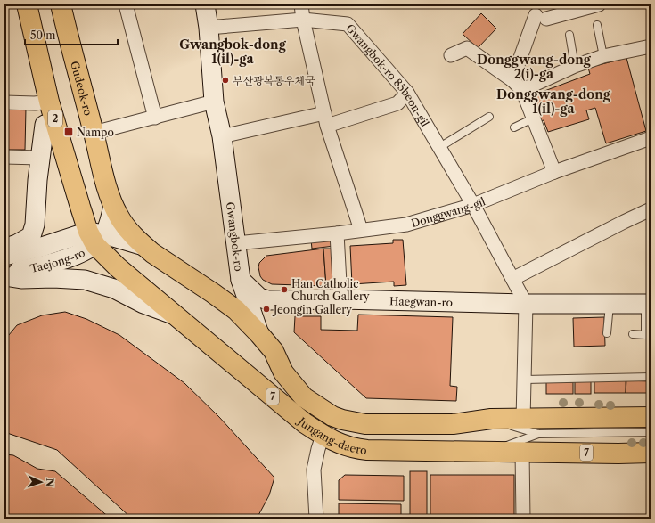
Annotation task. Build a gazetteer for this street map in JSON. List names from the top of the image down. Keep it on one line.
{"streets":{"main road":["Gudeok-ro","2","Gwangbok-ro","Taejong-ro","Haegwan-ro","7","Jungang-daero"],"street":["Gwangbok-ro 85beon-gil","Donggwang-gil"]},"crossings":[["Gwangbok-ro 85beon-gil","Donggwang-gil"],["Gwangbok-ro 85beon-gil","Gwangbok-ro"],["Gwangbok-ro 85beon-gil","Haegwan-ro"],["Gudeok-ro","Jungang-daero"],["2","Taejong-ro"],["2","Jungang-daero"],["Donggwang-gil","Gwangbok-ro"],["Gwangbok-ro","Haegwan-ro"],["Gwangbok-ro","Jungang-daero"],["Taejong-ro","Jungang-daero"]],"districts":["Gwangbok-dong 1(il)-ga","Donggwang-dong 2(i)-ga","Donggwang-dong 1(il)-ga"],"places":{"other":["부산광복동우체국","Han Catholic Church Gallery","Jeongin Gallery"],"transit":["Nampo"]},"scale_bar":"50 m","north":"right"}
